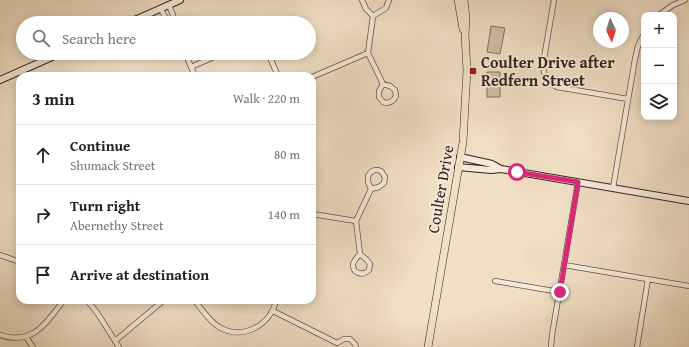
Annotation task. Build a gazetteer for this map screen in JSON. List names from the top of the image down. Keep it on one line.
{"streets":{"main road":["Coulter Drive"]},"places":{"transit":["Coulter Drive after Redfern Street"]},"north":"bottom","page":{"map_buttons":["+","−"],"search":"Search here","heading":["3 min","Walk · 220 m"],"list":[["Continue","Shumack Street","80 m"],["Turn right","Abernethy Street","140 m"],"Arrive at destination"]}}
